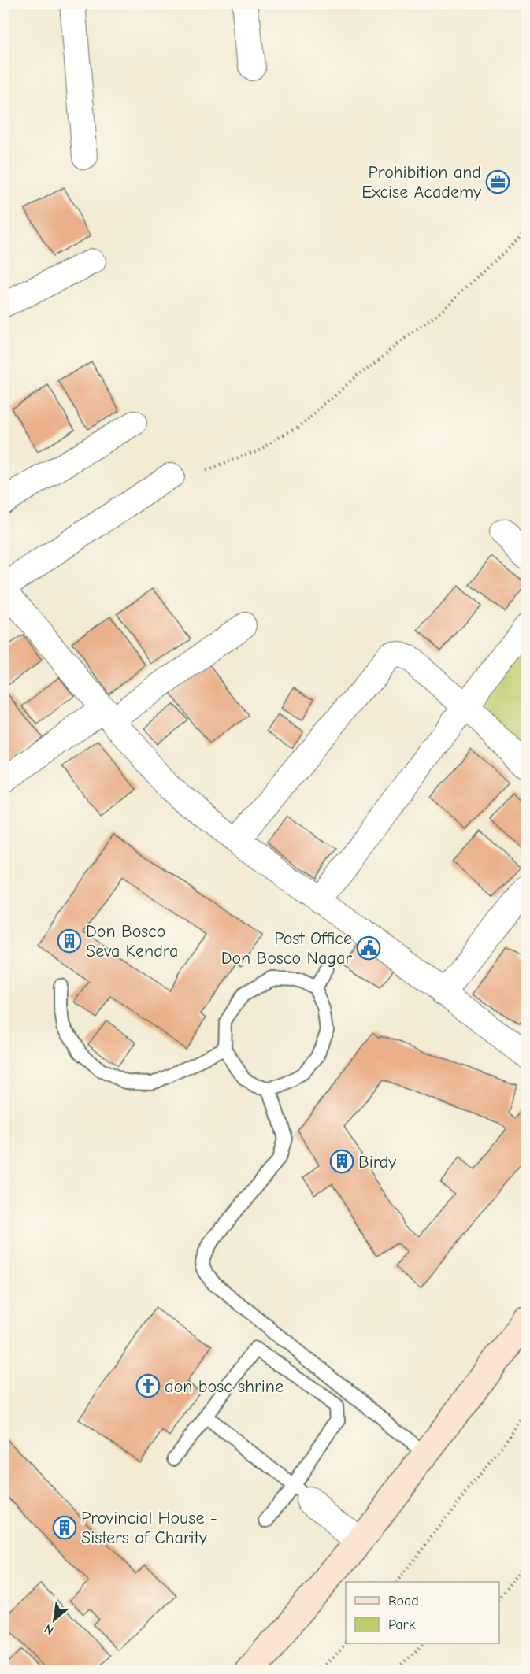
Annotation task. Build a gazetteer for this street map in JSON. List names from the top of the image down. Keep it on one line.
{"places":{"office":["Prohibition and Excise Academy"],"building":["Don Bosco Seva Kendra","Birdy","Provincial House - Sisters of Charity"],"public building":["Post Office Don Bosco Nagar"],"church":["don bosc shrine"]},"legend":["Road","Park"],"north":"bottom left"}
